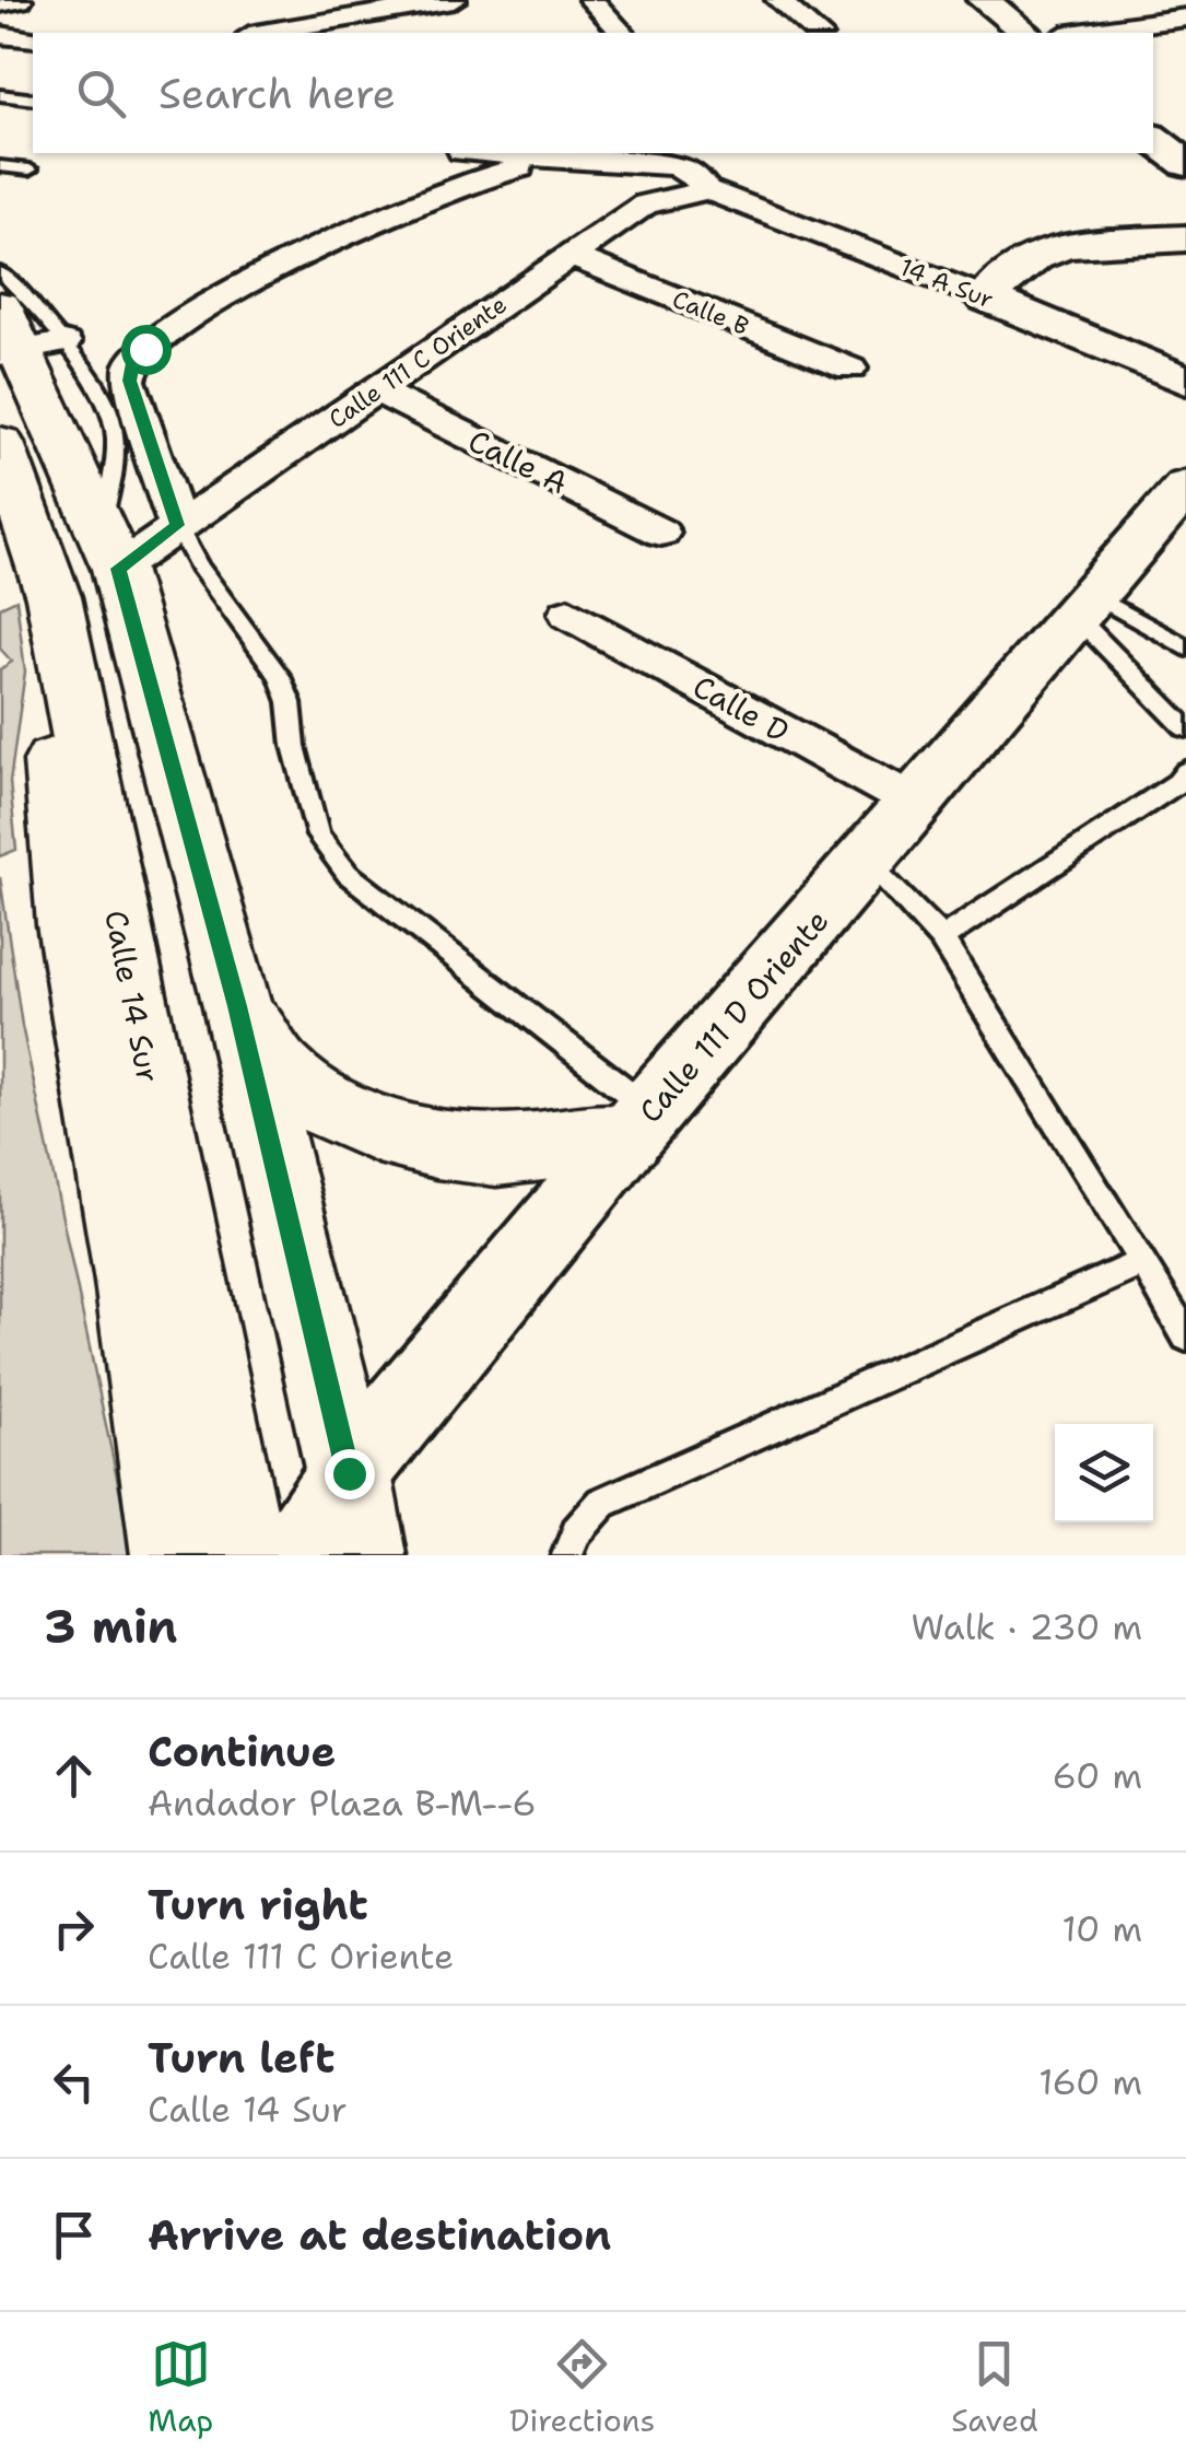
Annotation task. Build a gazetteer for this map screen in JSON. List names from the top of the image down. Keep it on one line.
{"streets":{"main road":["Calle 14 Sur"],"street":["14 A Sur","Calle B","Calle 111 C Oriente","Calle A","Calle D","Calle 111 D Oriente"]},"crossings":[["14 A Sur","Calle 111 C Oriente"],["Calle B","Calle 111 C Oriente"],["Calle 111 C Oriente","Calle A"],["Calle D","Calle 111 D Oriente"]],"page":{"search":"Search here","heading":["3 min","Walk · 230 m"],"list":[["Continue","Andador Plaza B-M--6","60 m"],["Turn right","Calle 111 C Oriente","10 m"],["Turn left","Calle 14 Sur","160 m"],"Arrive at destination"],"nav":["Map","Directions","Saved"]}}
